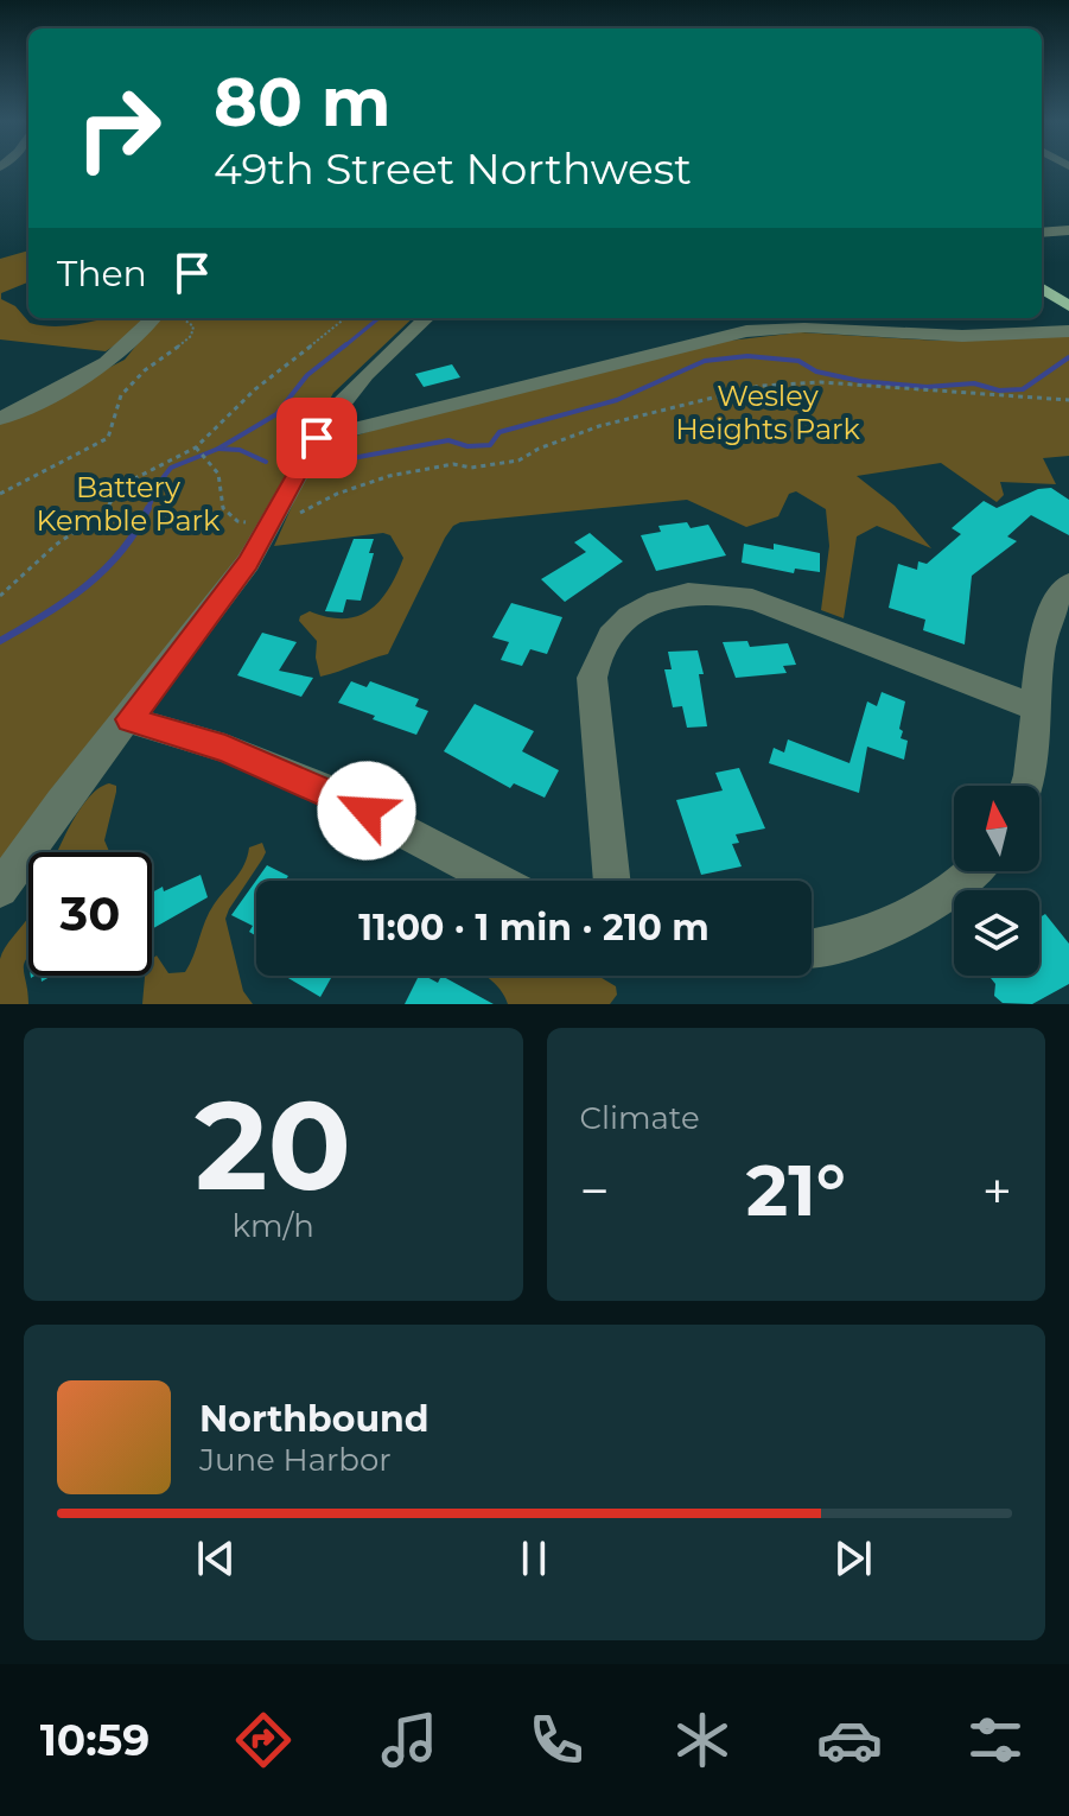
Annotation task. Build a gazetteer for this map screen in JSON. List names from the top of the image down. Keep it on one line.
{"parks":["Wesley Heights Park","Battery Kemble Park"],"north":"top","page":{"turn":["80 m","49th Street Northwest"],"then":"Then","limit":"30","trip":"11:00 · 1 min · 210 m","tile":[["20","km/h"],"Climate"],"heat":["−","21°","+"],"song":["Northbound","June Harbor"],"tabs":"10:59"}}
